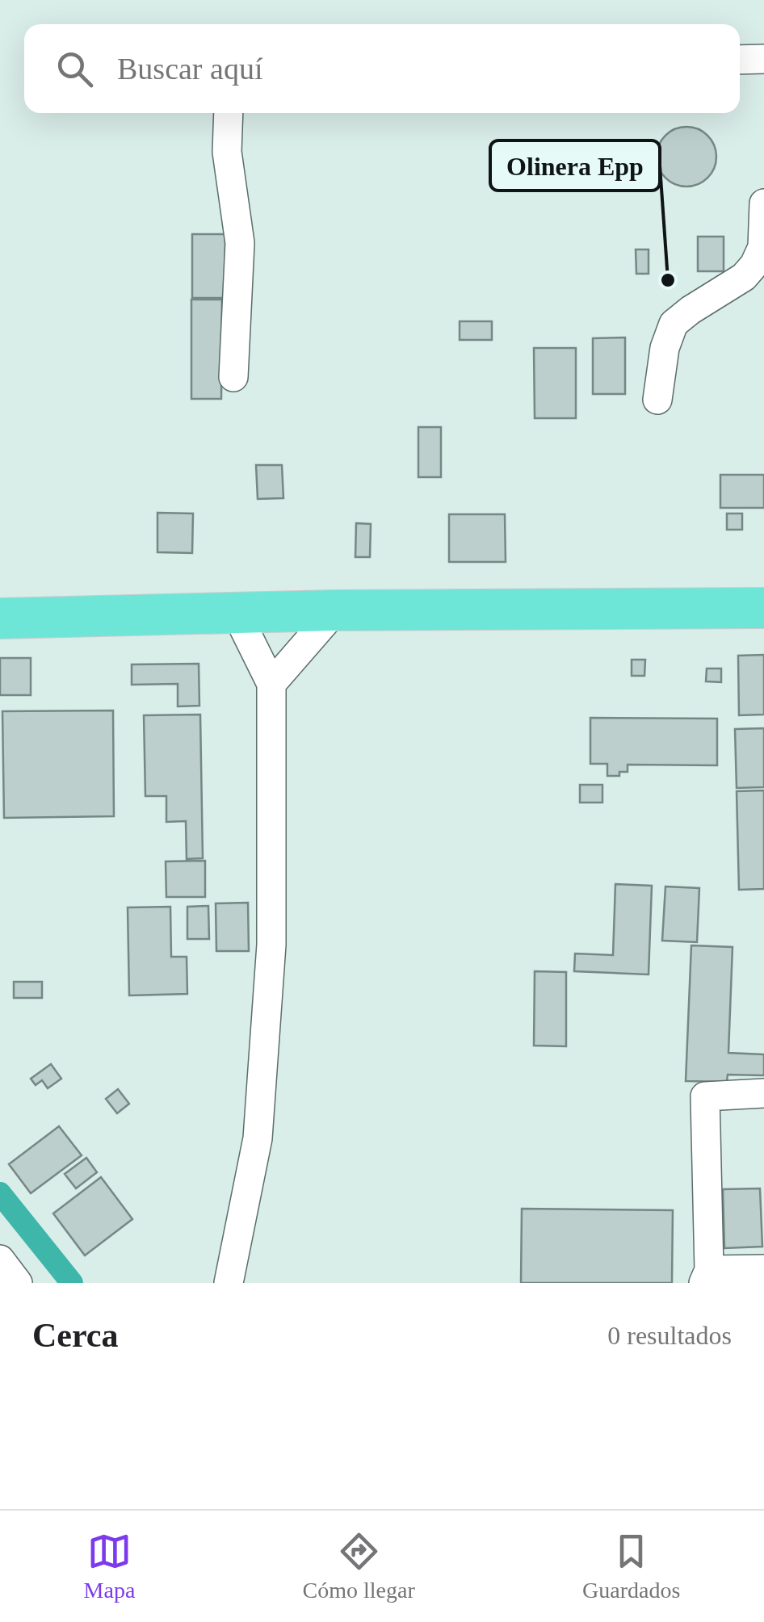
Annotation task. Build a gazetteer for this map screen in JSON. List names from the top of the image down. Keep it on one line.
{"places":["Olinera Epp"],"page":{"search":"Buscar aquí","heading":["Cerca","0 resultados"],"nav":["Mapa","Cómo llegar","Guardados"]}}
